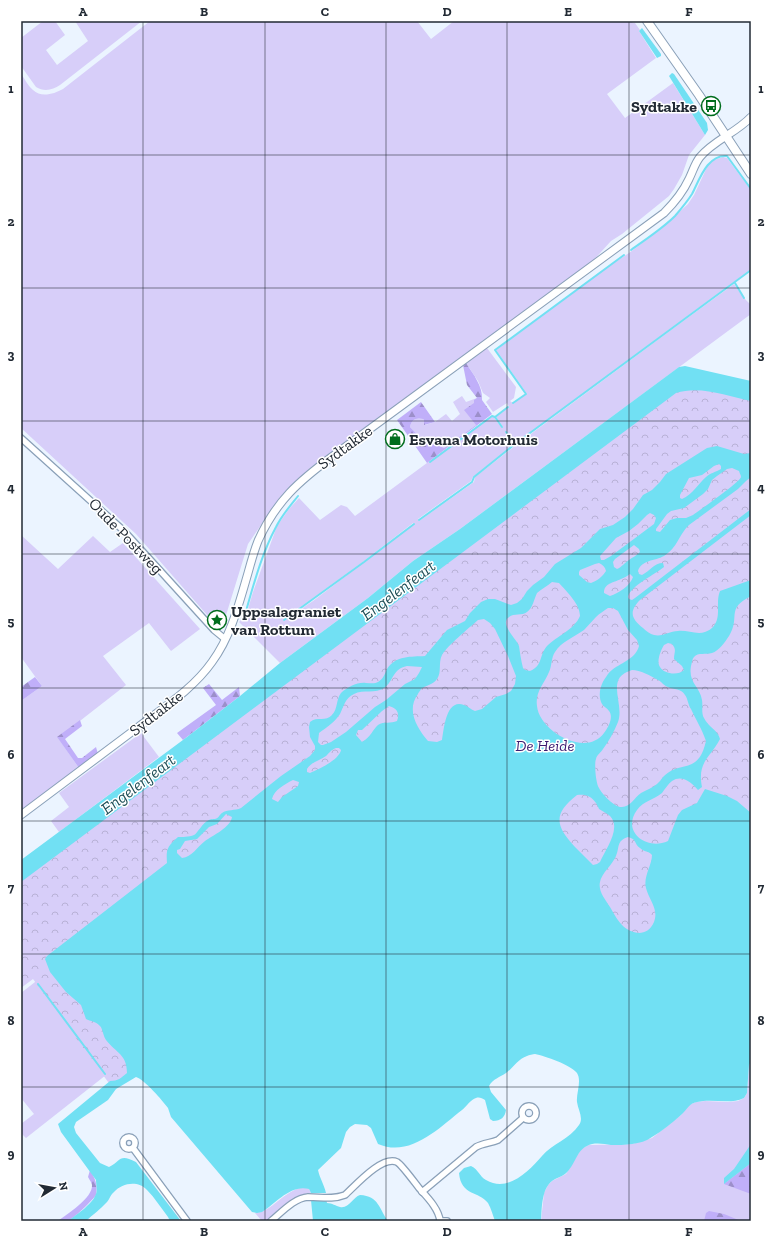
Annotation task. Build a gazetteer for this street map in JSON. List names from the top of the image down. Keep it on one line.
{"streets":{"street":["Sydtakke","Oude Postweg"]},"crossings":[["Sydtakke","Oude Postweg"]],"water":["Engelenfeart"],"parks":["De Heide"],"places":{"bus stop":["Sydtakke"],"shop":["Esvana Motorhuis"],"place":["Uppsalagraniet van Rottum"]},"north":"right","grid":{"columns":["A","B","C","D","E","F"],"rows":["1","2","3","4","5","6","7","8","9"]}}
